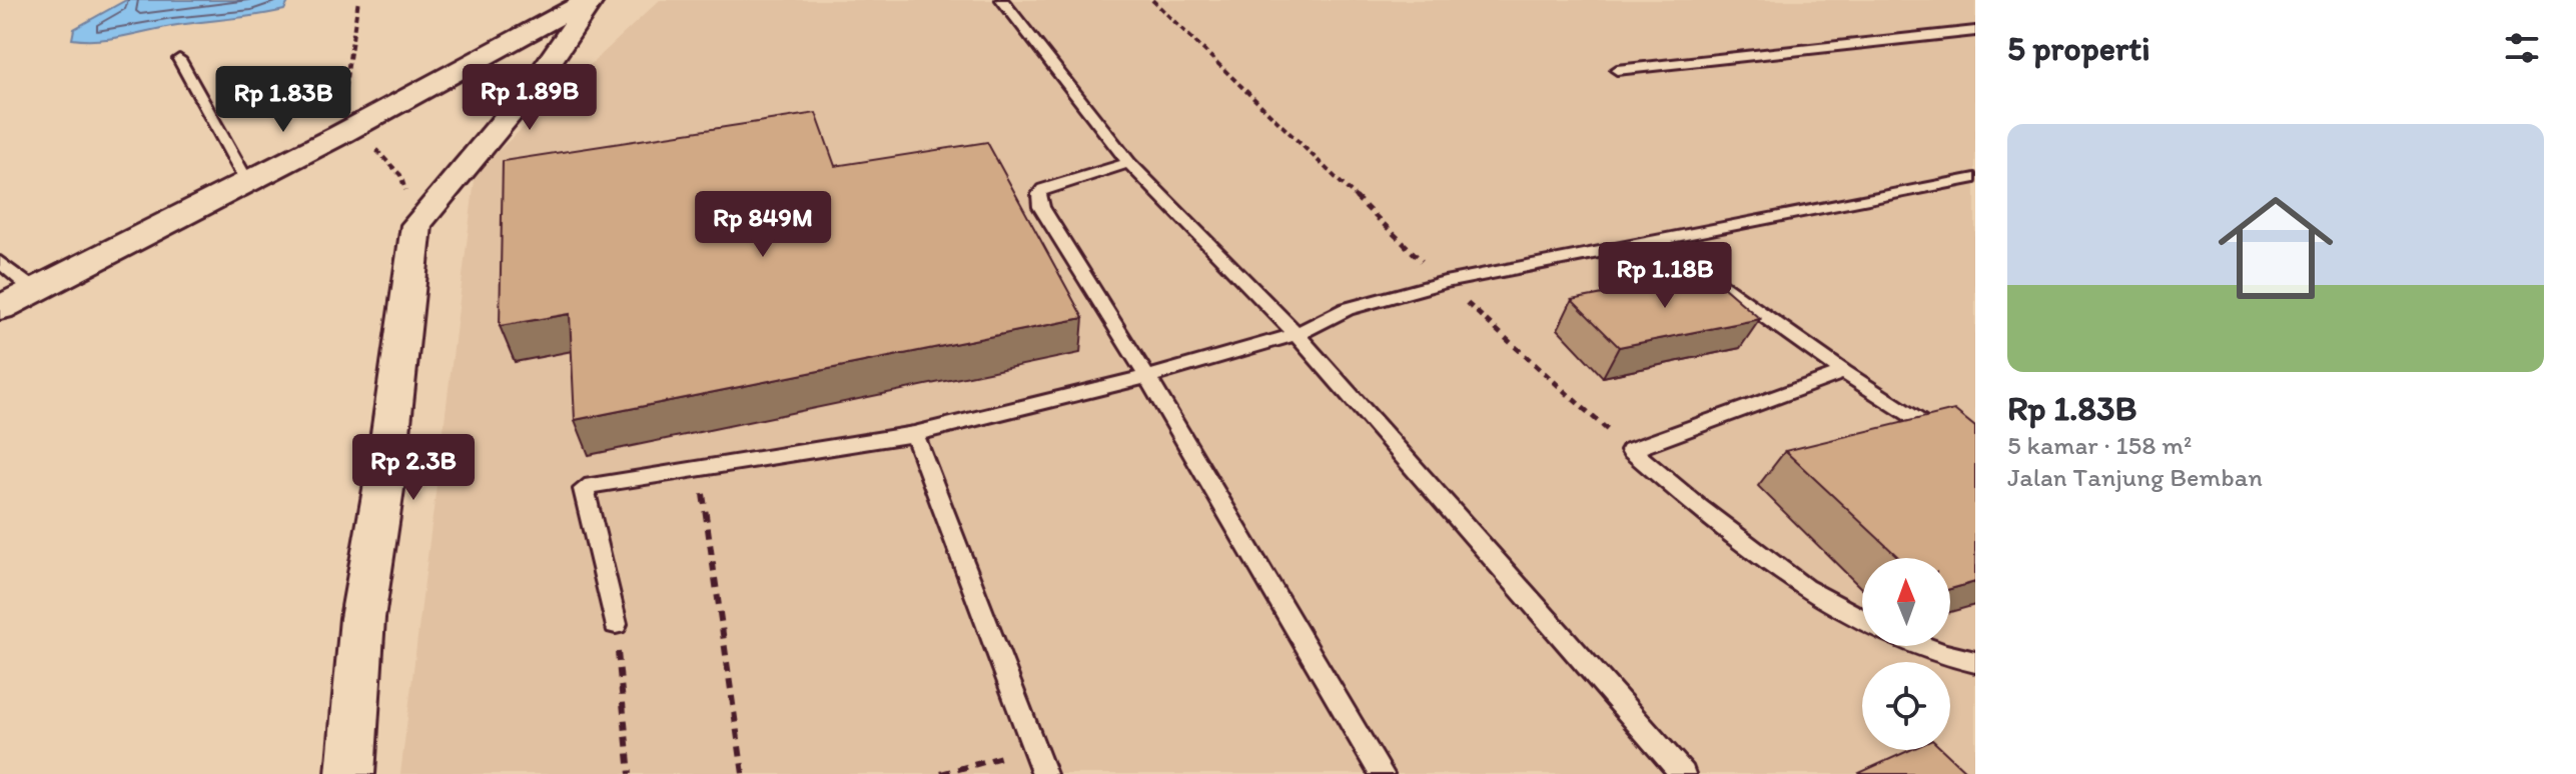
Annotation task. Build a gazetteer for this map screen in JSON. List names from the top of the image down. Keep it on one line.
{"north":"top","page":{"heading":"5 properti","price":["Rp 1.89B","Rp 1.83B","Rp 849M","Rp 1.18B","Rp 2.3B"],"list":[{"name":"Rp 1.83B","note":"5 kamar · 158 m² · Jalan Tanjung Bemban"}]}}
